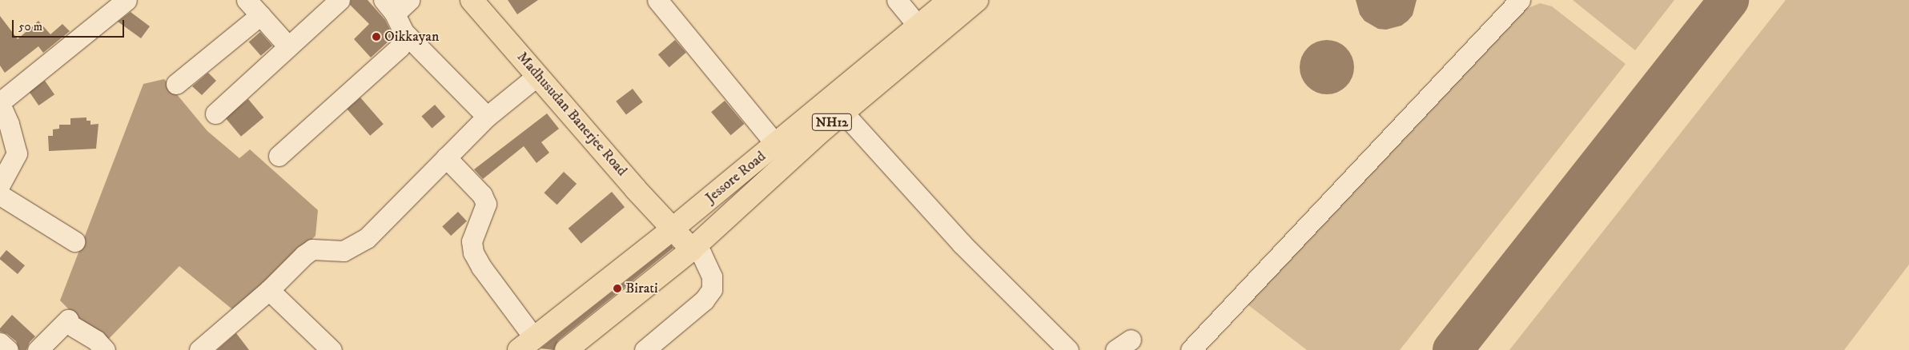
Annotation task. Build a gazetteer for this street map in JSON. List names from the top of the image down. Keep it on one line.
{"streets":{"main road":["Madhusudan Banerjee Road","NH12","Jessore Road"]},"crossings":[["Madhusudan Banerjee Road","NH12"],["Madhusudan Banerjee Road","Jessore Road"]],"places":["Oikkayan","Birati"],"scale_bar":"50 m"}
